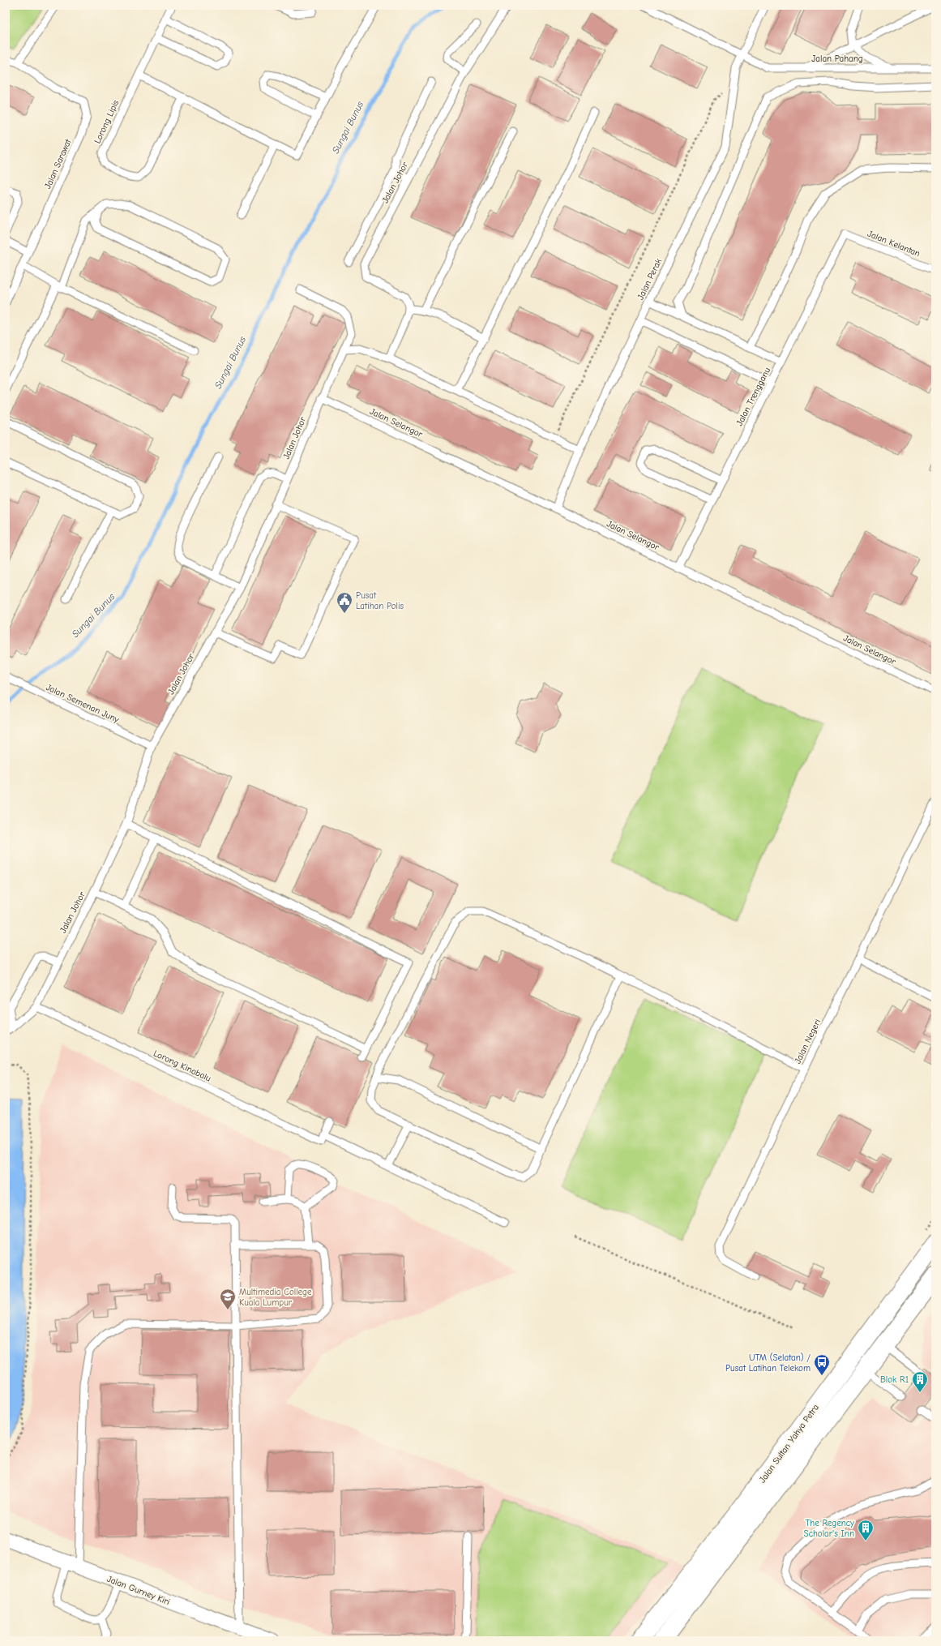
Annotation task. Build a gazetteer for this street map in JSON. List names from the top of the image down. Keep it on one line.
{"streets":{"main road":["Jalan Sultan Yahya Petra"],"street":["Jalan Gurney Kiri"],"lane":["Jalan Pahang","Lorong Lipis","Jalan Sarawat","Jalan Johor","Jalan Kelantan","Jalan Perak","Jalan Trengganu","Jalan Selangor","Jalan Semenan Juny","Jalan Negeri","Lorong Kinabalu"]},"crossings":[["Jalan Pahang","Jalan Perak"],["Jalan Johor","Jalan Selangor"],["Jalan Johor","Jalan Semenan Juny"],["Jalan Johor","Lorong Kinabalu"],["Jalan Kelantan","Jalan Trengganu"],["Jalan Perak","Jalan Selangor"],["Jalan Trengganu","Jalan Selangor"]],"water":["Sungai Bunus"],"places":{"public building":["Pusat Latihan Polis"],"school or university":["Multimedia College Kuala Lumpur"],"bus stop":["UTM (Selatan) / Pusat Latihan Telekom"],"building":["Blok R1","The Regency Scholar's Inn"]}}
